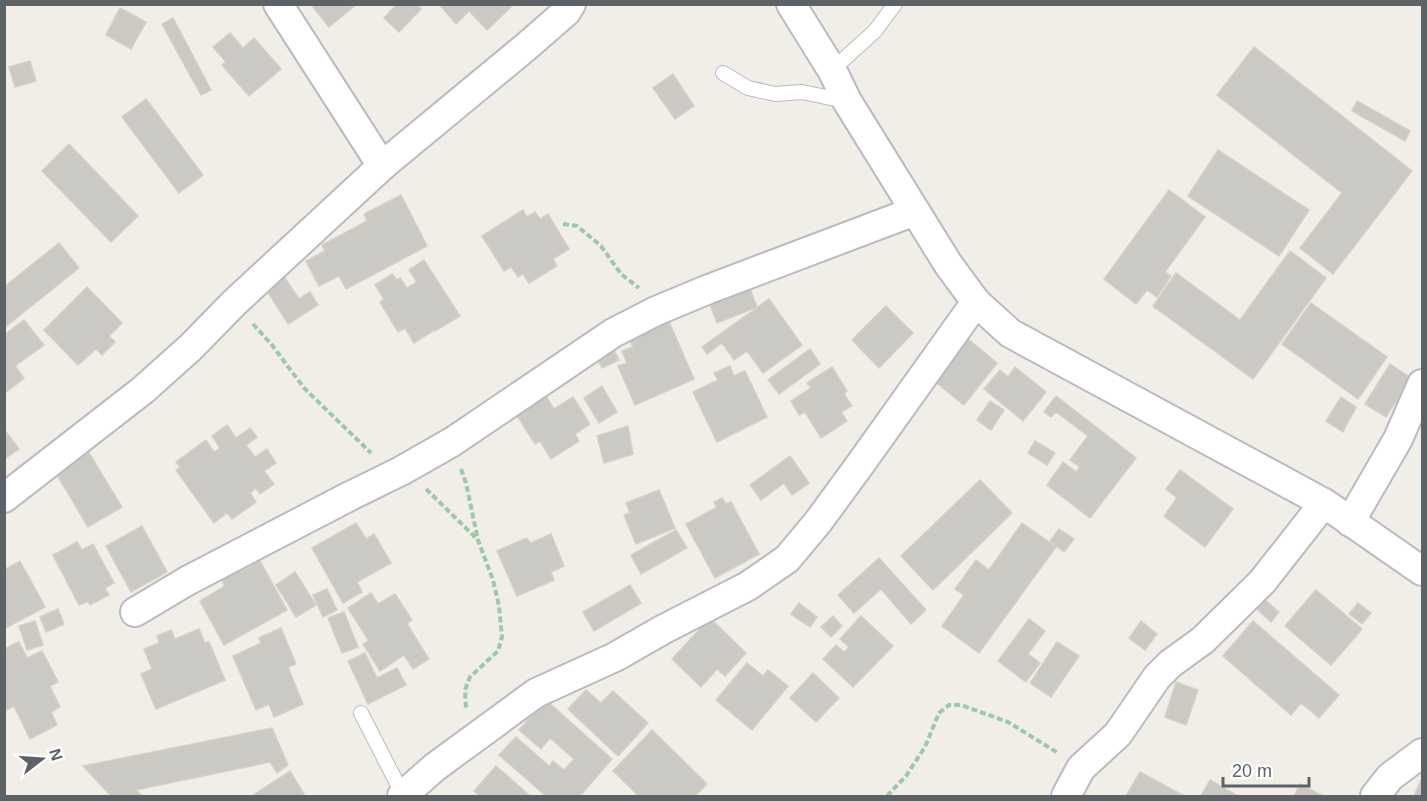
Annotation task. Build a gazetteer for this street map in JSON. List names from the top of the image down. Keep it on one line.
{"scale_bar":"20 m","north":"right"}
